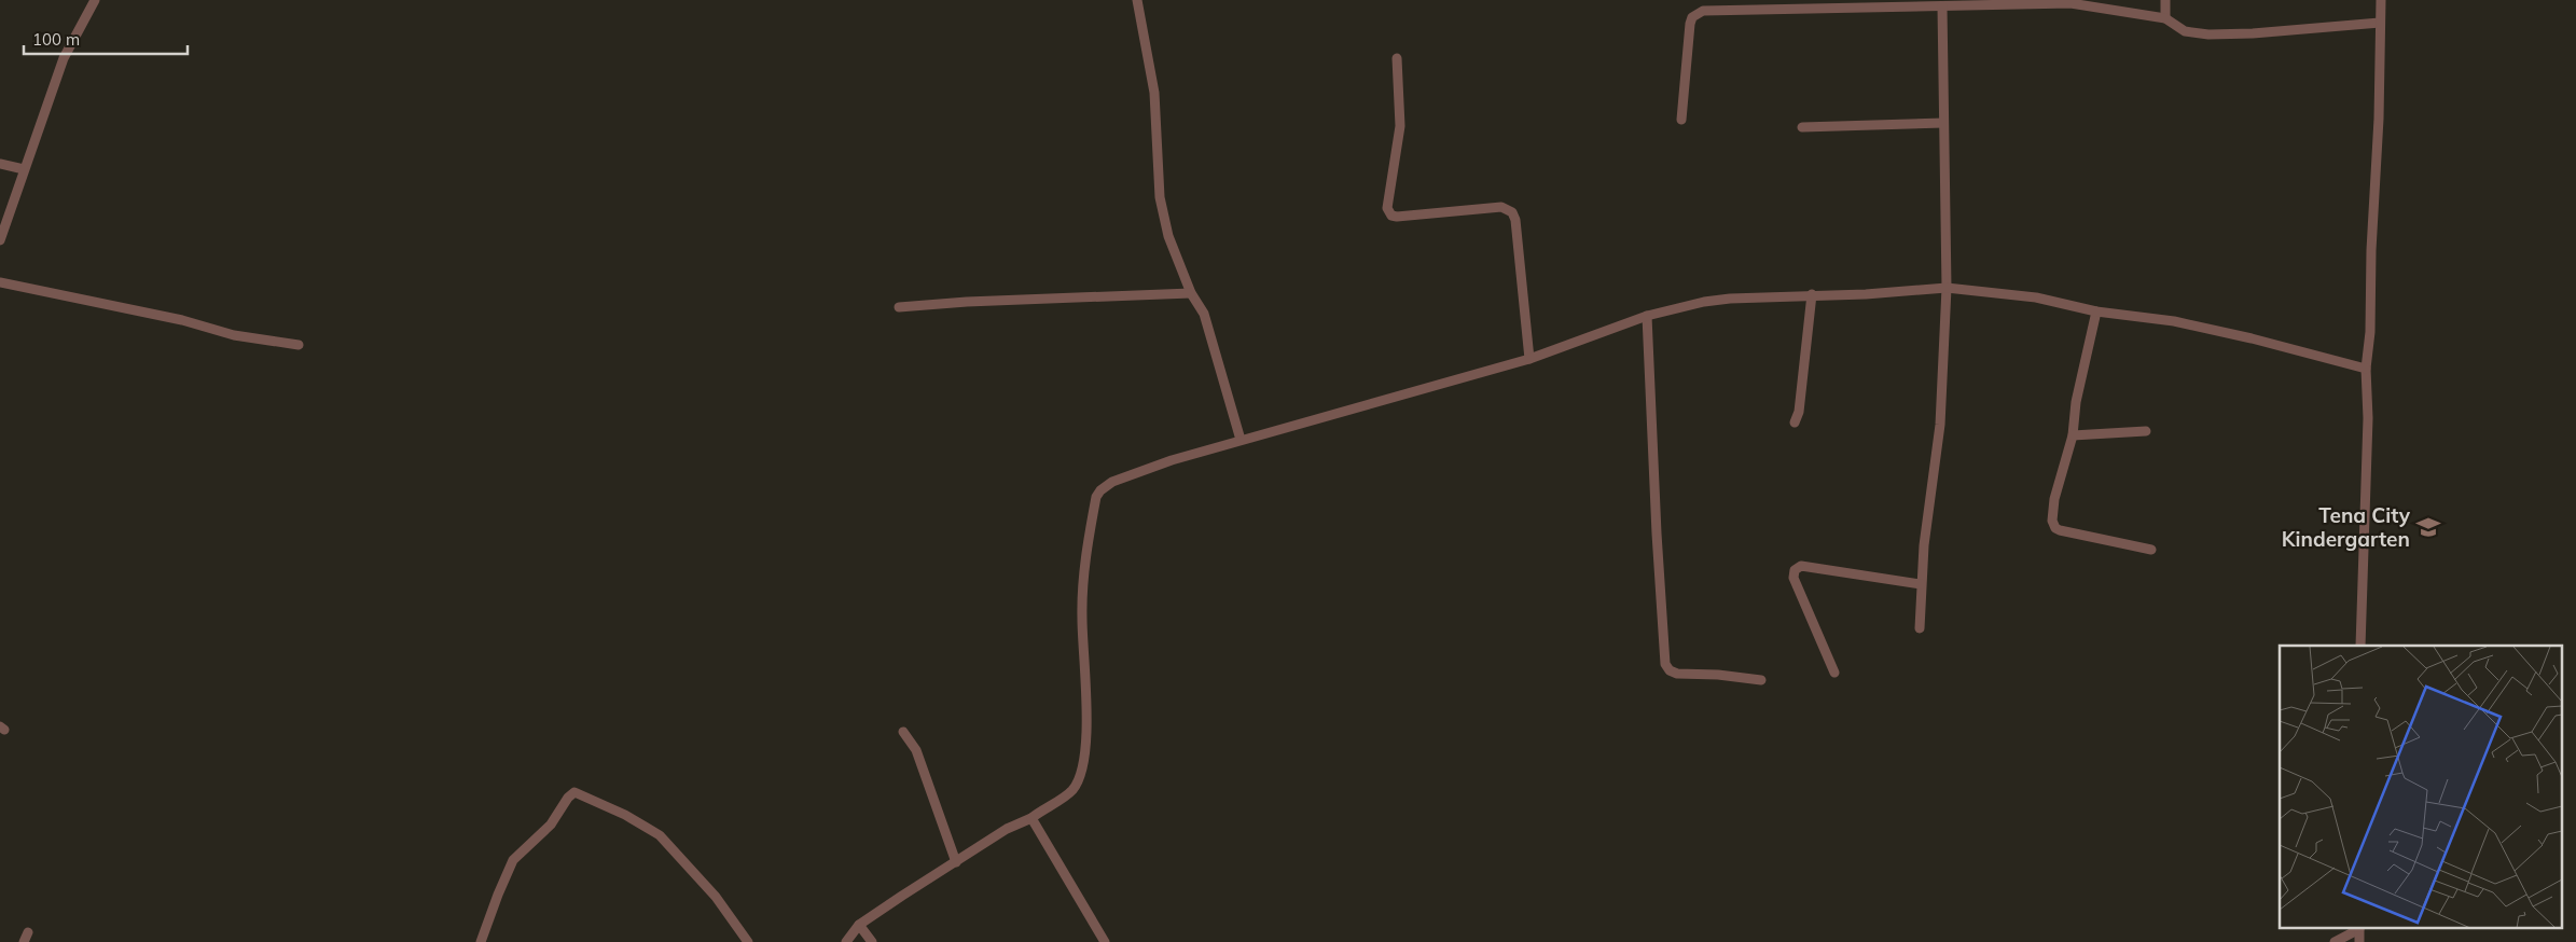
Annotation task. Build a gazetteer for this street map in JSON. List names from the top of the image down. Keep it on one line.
{"places":{"school or university":["Tena City Kindergarten"]},"scale_bar":"100 m"}
